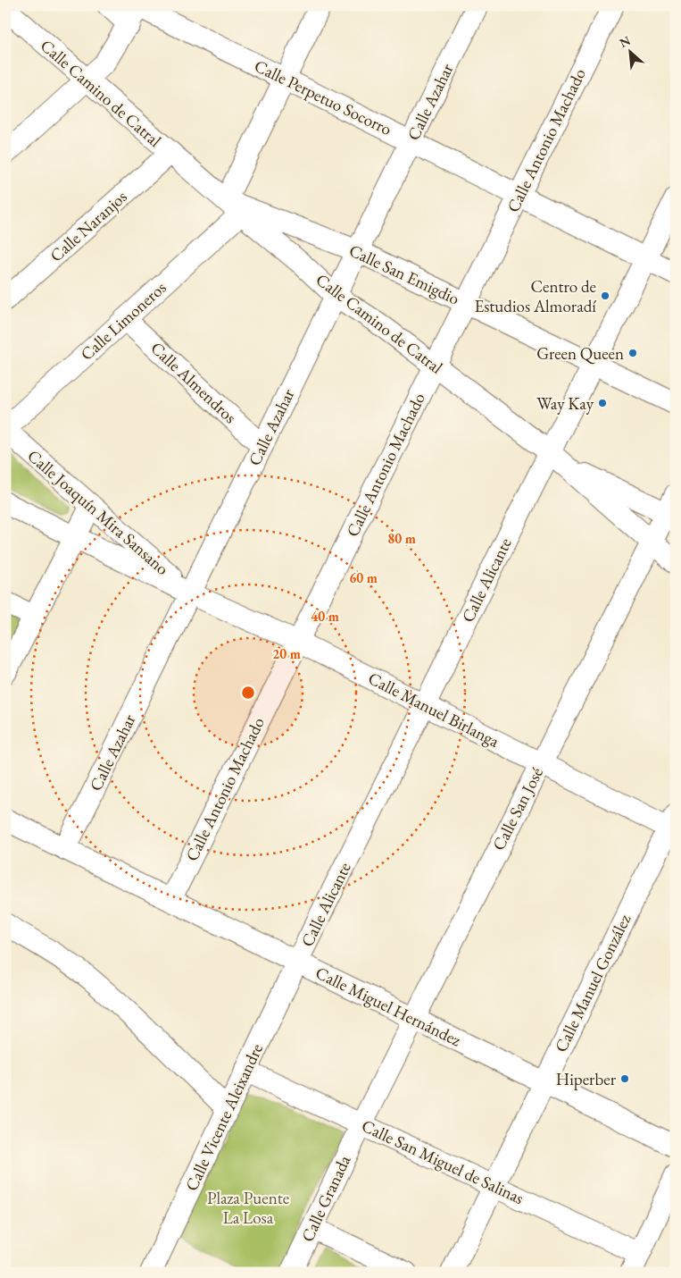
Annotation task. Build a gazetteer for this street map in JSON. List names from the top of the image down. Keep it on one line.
{"streets":{"street":["Calle Camino de Catral","Calle Perpetuo Socorro","Calle Azahar","Calle Antonio Machado","Calle Naranjos","Calle San Emigdio","Calle Limoneros","Calle Almendros","Calle Joaquín Mira Sansano","Calle Alicante","Calle Manuel Birlanga","Calle San José","Calle Manuel González","Calle Miguel Hernández","Calle Vicente Aleixandre","Calle San Miguel de Salinas","Calle Granada"]},"crossings":[["Calle Camino de Catral","Calle Azahar"],["Calle Camino de Catral","Calle Antonio Machado"],["Calle Camino de Catral","Calle Naranjos"],["Calle Camino de Catral","Calle San Emigdio"],["Calle Camino de Catral","Calle Limoneros"],["Calle Camino de Catral","Calle Alicante"],["Calle Camino de Catral","Calle San José"],["Calle Perpetuo Socorro","Calle Azahar"],["Calle Perpetuo Socorro","Calle Antonio Machado"],["Calle Perpetuo Socorro","Calle Alicante"],["Calle Azahar","Calle San Emigdio"],["Calle Azahar","Calle Almendros"],["Calle Azahar","Calle Joaquín Mira Sansano"],["Calle Azahar","Calle Manuel Birlanga"],["Calle Azahar","Calle Miguel Hernández"],["Calle Antonio Machado","Calle San Emigdio"],["Calle Antonio Machado","Calle Manuel Birlanga"],["Calle Antonio Machado","Calle Miguel Hernández"],["Calle San Emigdio","Calle Limoneros"],["Calle San Emigdio","Calle Alicante"],["Calle Limoneros","Calle Almendros"],["Calle Limoneros","Calle Joaquín Mira Sansano"],["Calle Joaquín Mira Sansano","Calle Manuel Birlanga"],["Calle Alicante","Calle Manuel Birlanga"],["Calle Alicante","Calle Miguel Hernández"],["Calle Alicante","Calle Vicente Aleixandre"],["Calle Manuel Birlanga","Calle San José"],["Calle Manuel Birlanga","Calle Manuel González"],["Calle San José","Calle Miguel Hernández"],["Calle San José","Calle San Miguel de Salinas"],["Calle San José","Calle Granada"],["Calle Manuel González","Calle Miguel Hernández"],["Calle Manuel González","Calle San Miguel de Salinas"],["Calle Miguel Hernández","Calle Vicente Aleixandre"],["Calle Vicente Aleixandre","Calle San Miguel de Salinas"],["Calle San Miguel de Salinas","Calle Granada"]],"parks":["Plaza Puente La Losa"],"places":["Centro de Estudios Almoradí","Green Queen","Way Kay","Hiperber"],"north":"top left","rings":["80 m","60 m","40 m","20 m"]}
